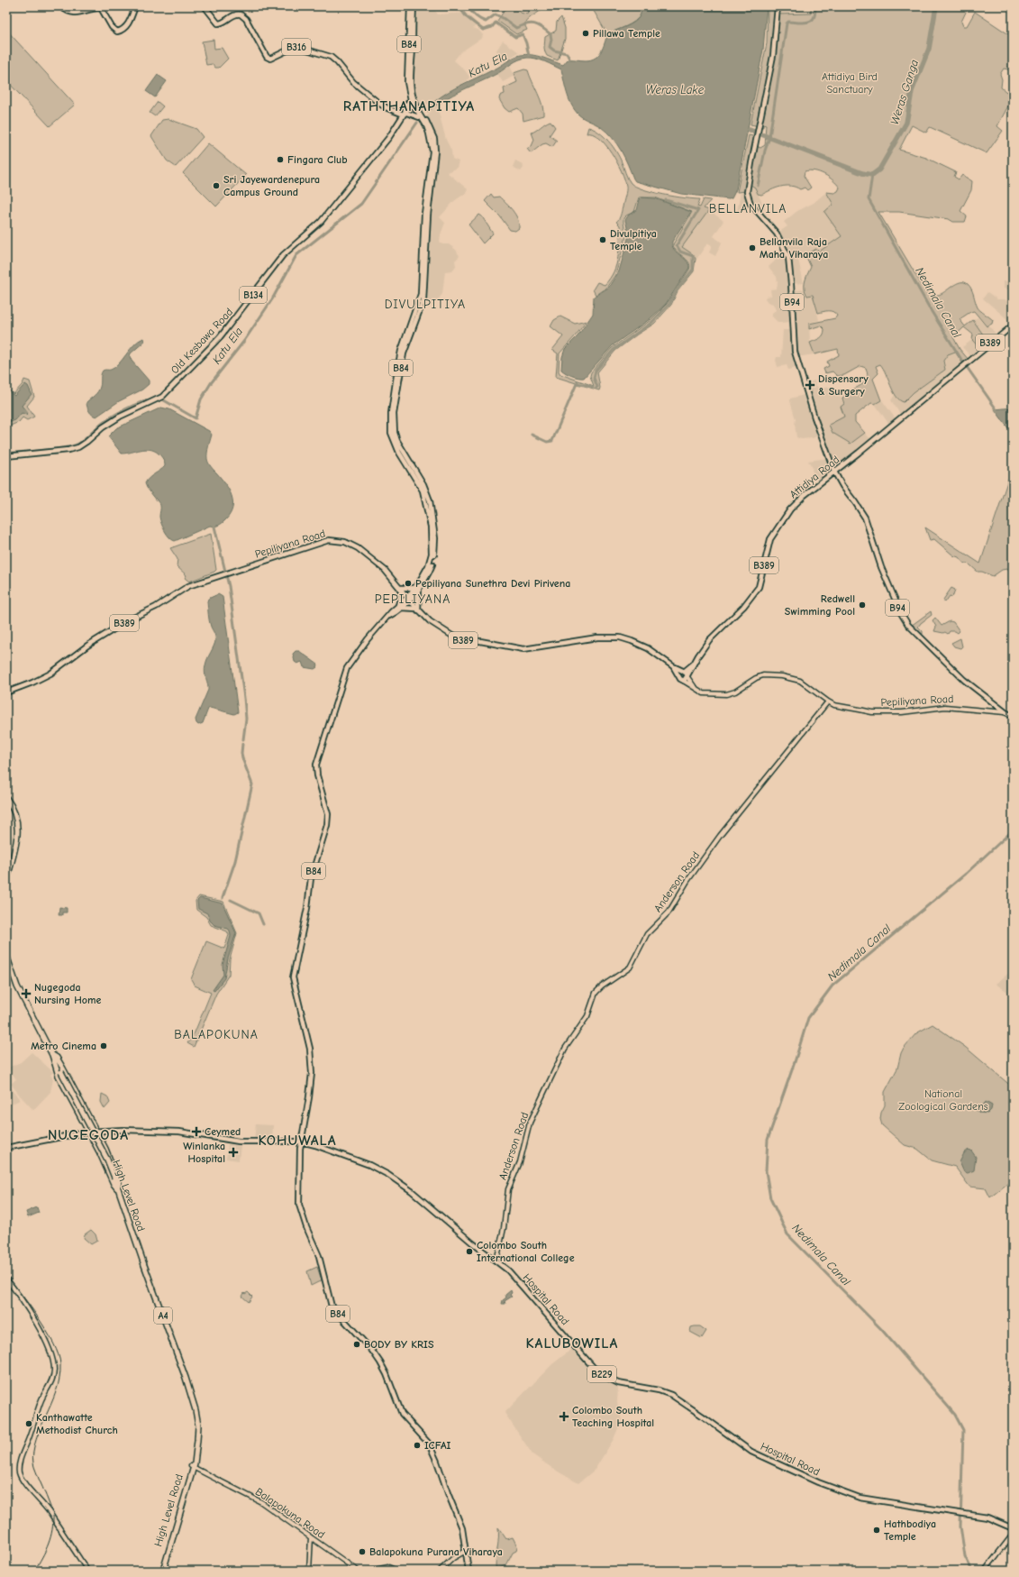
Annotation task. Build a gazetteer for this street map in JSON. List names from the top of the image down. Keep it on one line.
{"streets":{"highway":["High Level Road","A4"],"main road":["B84","B316","B134","B94","Old Kesbawa Road","B389","Attidiya Road","Pepiliyana Road","Anderson Road","Hospital Road","B229","Balapokuna Road"]},"crossings":[["B84","Old Kesbawa Road"],["B84","Pepiliyana Road"],["B84","Hospital Road"],["B316","Old Kesbawa Road"],["B94","Attidiya Road"],["B94","Pepiliyana Road"],["B389","Attidiya Road"],["B389","Pepiliyana Road"],["Pepiliyana Road","Anderson Road"],["Anderson Road","Hospital Road"],["High Level Road","A4"],["High Level Road","Balapokuna Road"],["Hospital Road","A4"]],"districts":["RATHTHANAPITIYA","BELLANVILA","DIVULPITIYA","PEPILIYANA","BALAPOKUNA","NUGEGODA","KOHUWALA","KALUBOWILA"],"water":["Katu Ela","Weras Lake","Weras Ganga","Nedimala Canal"],"parks":["Attidiya Bird Sanctuary","National Zoological Gardens"],"places":{"other":["Pillawa Temple","Fingara Club","Sri Jayewardenepura Campus Ground","Divulpitiya Temple","Bellanvila Raja Maha Viharaya","Pepiliyana Sunethra Devi Pirivena","Redwell Swimming Pool","Metro Cinema","Colombo South International College","BODY BY KRIS","Kanthawatte Methodist Church","ICFAI","Hathbodiya Temple","Balapokuna Purana Viharaya"],"health":["Dispensary & Surgery","Nugegoda Nursing Home","Ceymed","Winlanka Hospital","Colombo South Teaching Hospital"]}}
